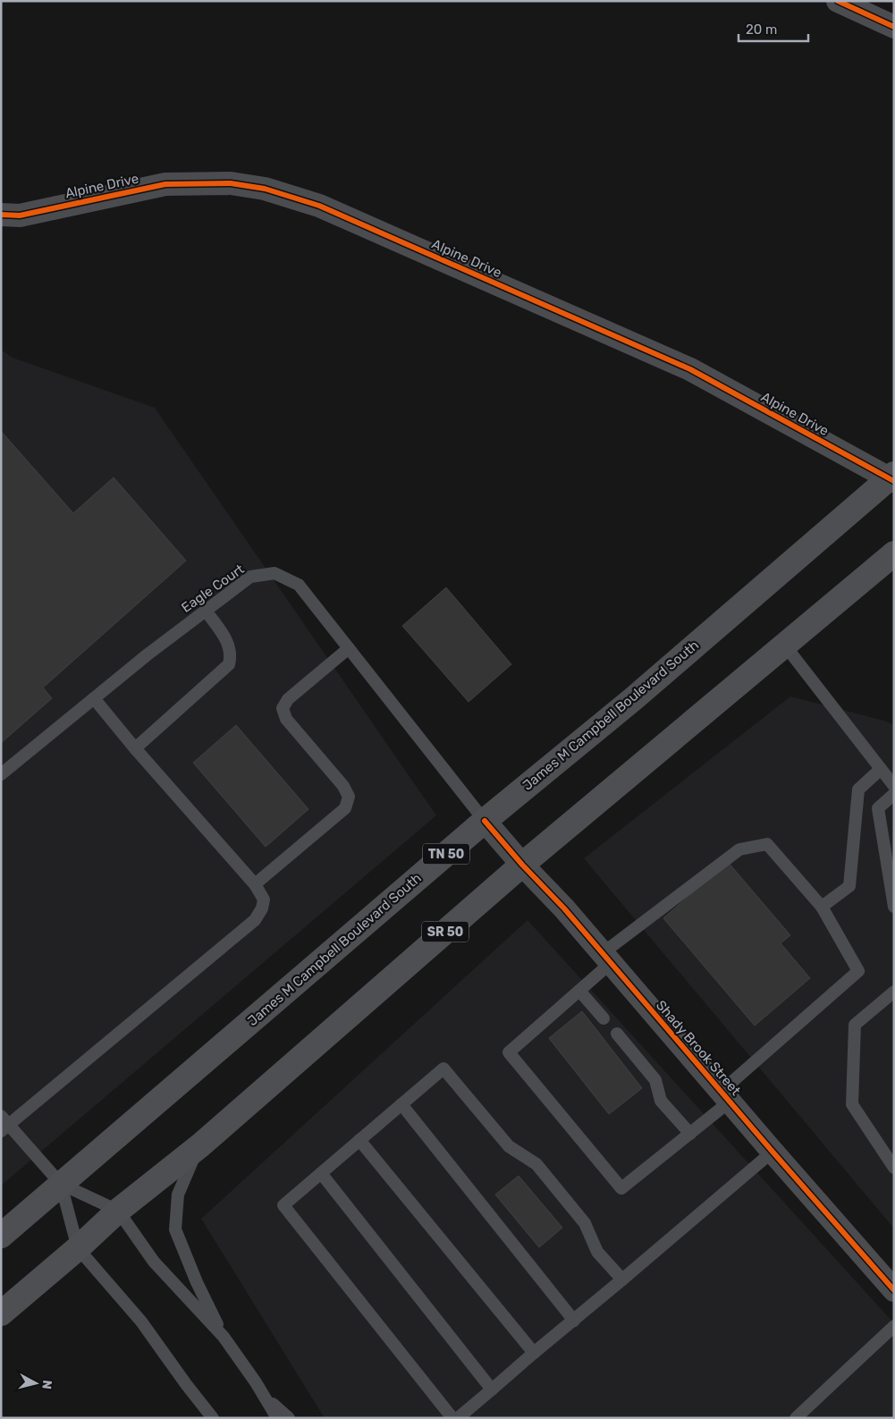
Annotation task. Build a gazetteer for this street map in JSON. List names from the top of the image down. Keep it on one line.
{"streets":{"main road":["James M Campbell Boulevard South","TN 50","SR 50"],"street":["Alpine Drive","Shady Brook Street"],"lane":["Eagle Court"]},"crossings":[["Alpine Drive","James M Campbell Boulevard South"],["Eagle Court","James M Campbell Boulevard South"],["Eagle Court","Shady Brook Street"],["James M Campbell Boulevard South","Shady Brook Street"],["SR 50","Shady Brook Street"]],"scale_bar":"20 m","north":"right"}
